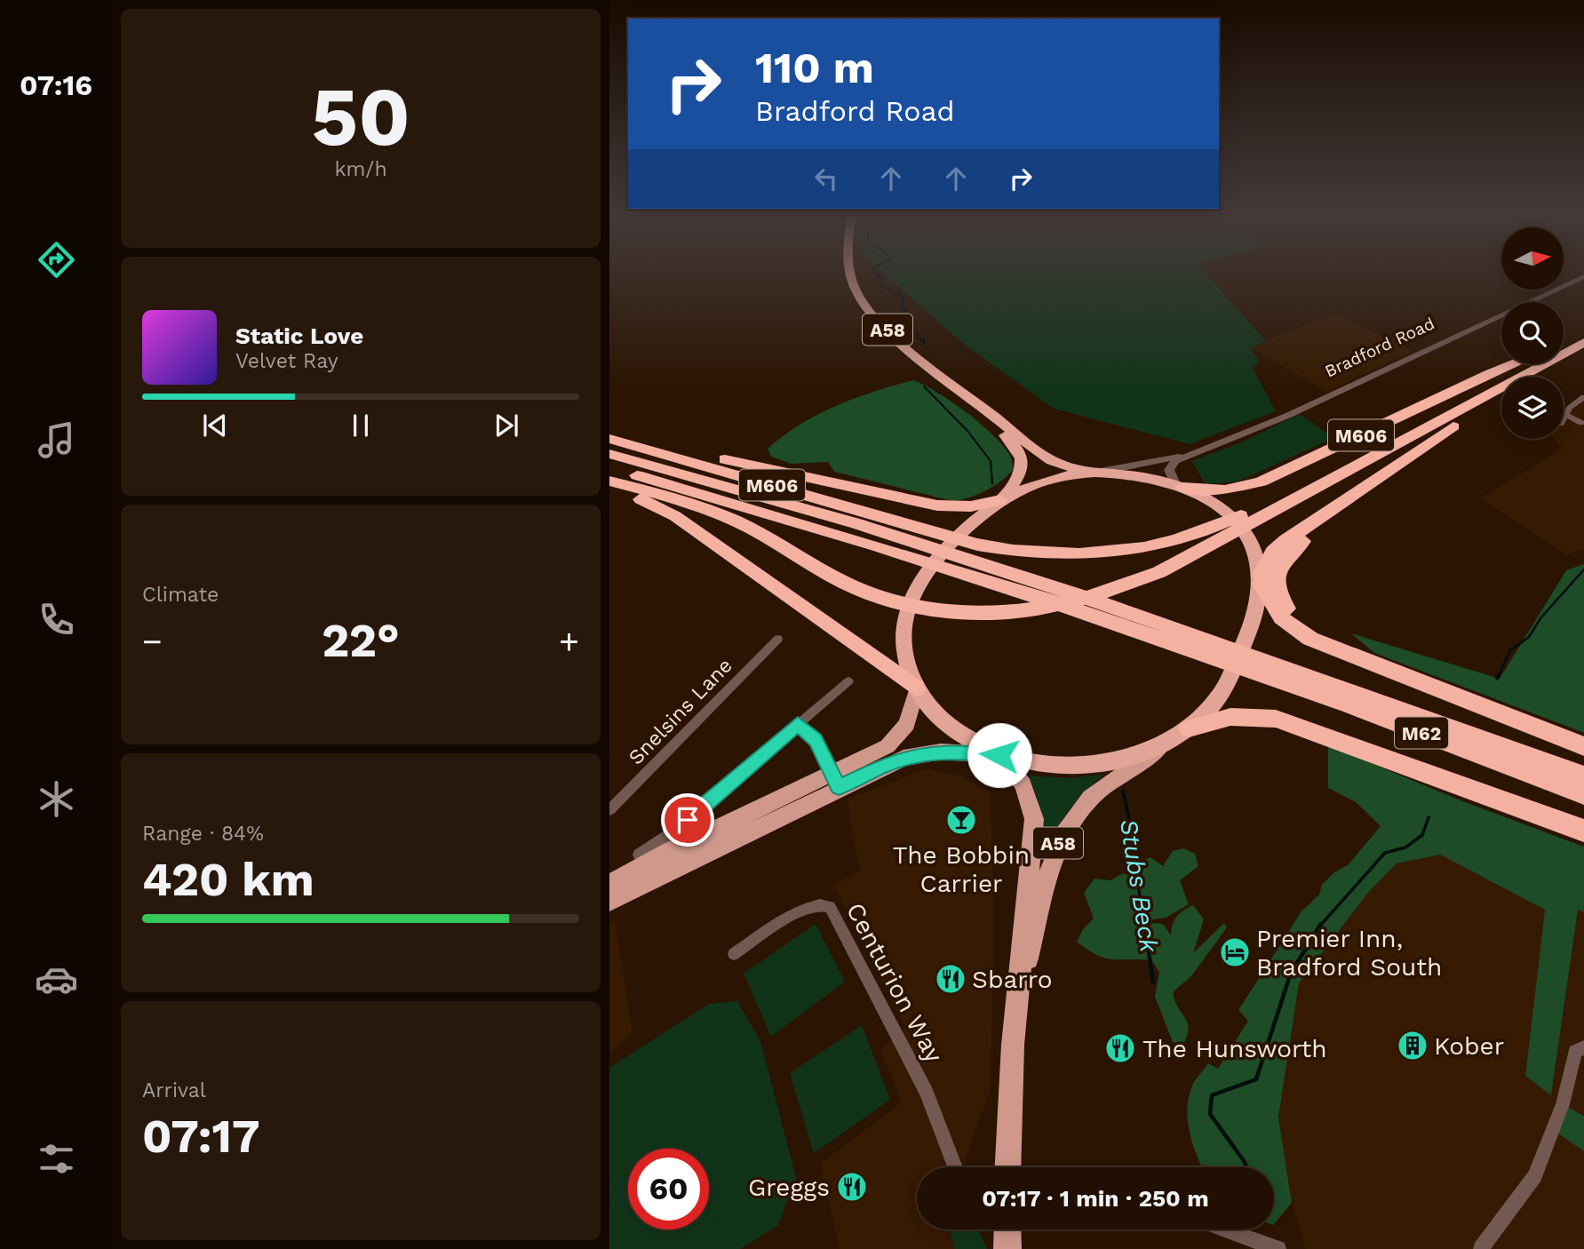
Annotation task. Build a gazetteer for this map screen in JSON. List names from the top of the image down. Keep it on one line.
{"streets":{"highway":["A58","M606","M62"],"street":["Bradford Road","Snelsins Lane","Centurion Way"]},"crossings":[["A58","Bradford Road"],["Bradford Road","M606"],["M606","M62"]],"water":["Stubs Beck"],"places":{"bar":["The Bobbin Carrier"],"hotel":["Premier Inn, Bradford South"],"restaurant":["Sbarro","The Hunsworth","Greggs"],"building":["Kober"]},"north":"right","page":{"tabs":"07:16","tile":[["50","km/h"],"Climate",["Range · 84%","420 km"],["Arrival","07:17"]],"turn":["110 m","Bradford Road"],"song":["Static Love","Velvet Ray"],"heat":["−","22°","+"],"limit":"60","trip":"07:17 · 1 min · 250 m"}}
